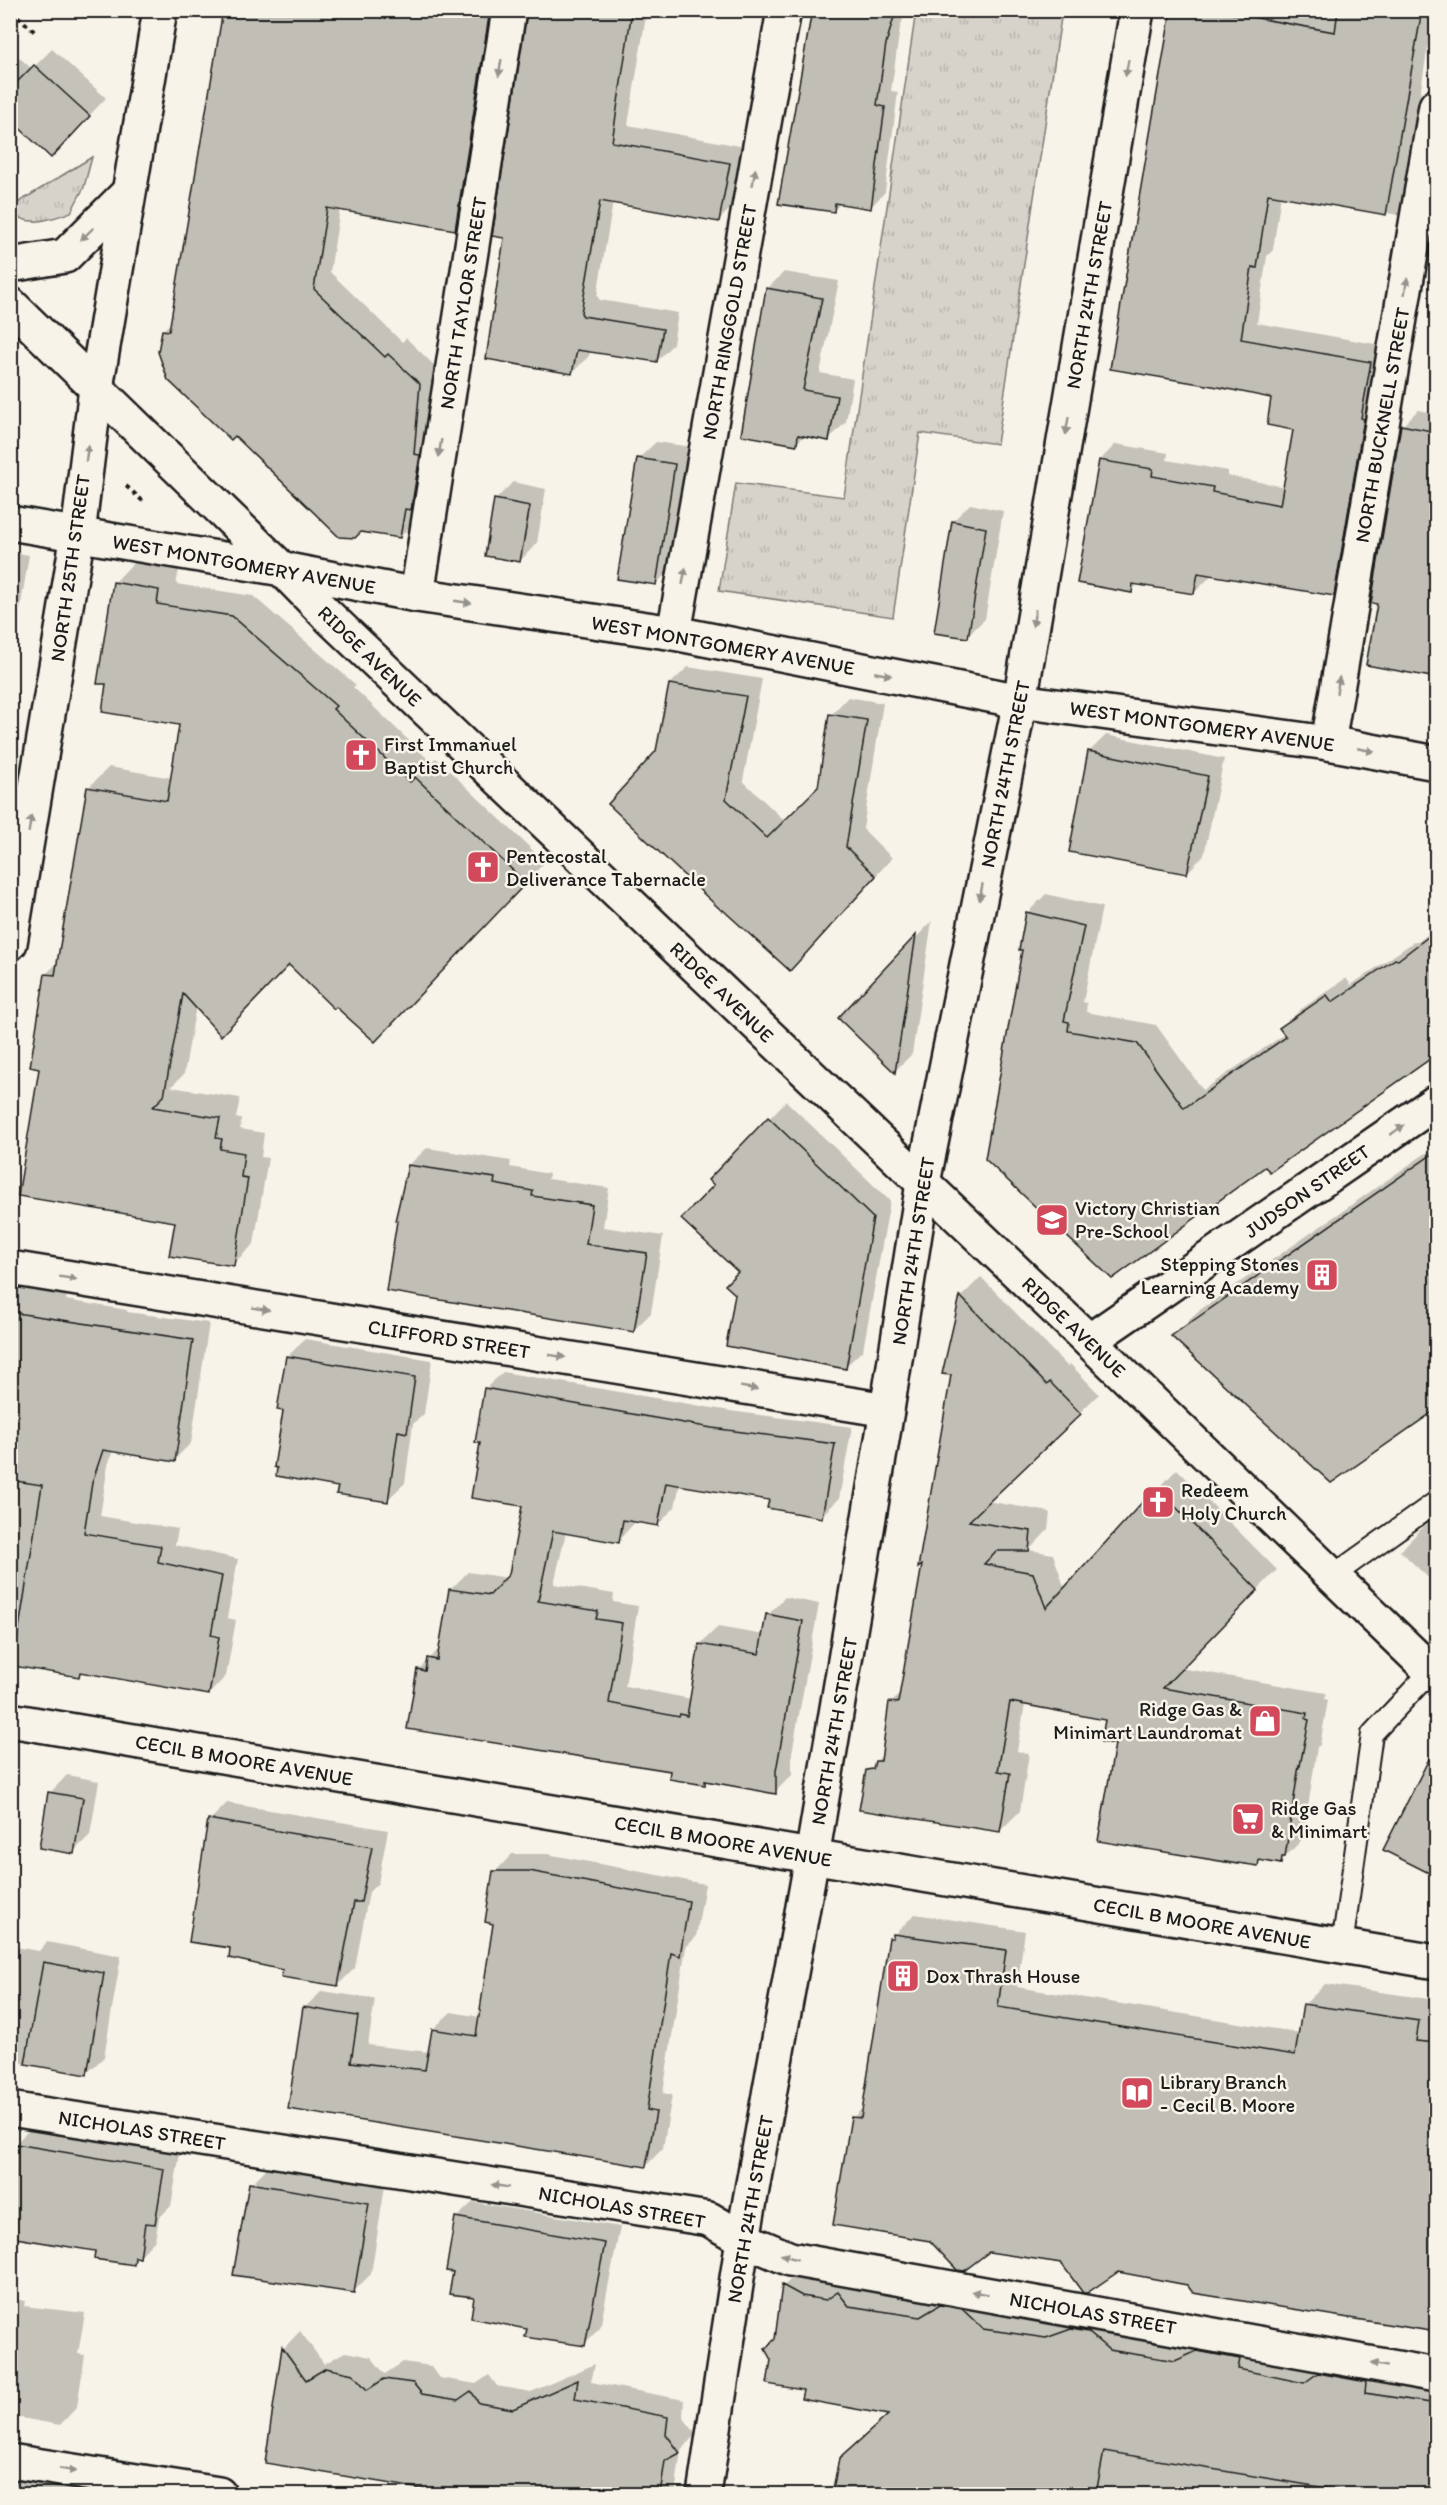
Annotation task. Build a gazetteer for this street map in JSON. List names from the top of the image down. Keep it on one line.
{"streets":{"street":["NORTH 24TH STREET","NORTH TAYLOR STREET","NORTH RINGGOLD STREET","NORTH BUCKNELL STREET","WEST MONTGOMERY AVENUE","NORTH 25TH STREET","RIDGE AVENUE","JUDSON STREET","CLIFFORD STREET","CECIL B MOORE AVENUE","NICHOLAS STREET"]},"crossings":[["NORTH 24TH STREET","WEST MONTGOMERY AVENUE"],["NORTH 24TH STREET","RIDGE AVENUE"],["NORTH 24TH STREET","CLIFFORD STREET"],["NORTH 24TH STREET","CECIL B MOORE AVENUE"],["NORTH 24TH STREET","NICHOLAS STREET"],["NORTH TAYLOR STREET","WEST MONTGOMERY AVENUE"],["NORTH RINGGOLD STREET","WEST MONTGOMERY AVENUE"],["NORTH BUCKNELL STREET","WEST MONTGOMERY AVENUE"],["WEST MONTGOMERY AVENUE","NORTH 25TH STREET"],["WEST MONTGOMERY AVENUE","RIDGE AVENUE"],["NORTH 25TH STREET","RIDGE AVENUE"],["RIDGE AVENUE","JUDSON STREET"]],"one_way":["NORTH 24TH STREET","NORTH TAYLOR STREET","NORTH RINGGOLD STREET","NORTH BUCKNELL STREET","WEST MONTGOMERY AVENUE","NORTH 25TH STREET","JUDSON STREET","CLIFFORD STREET","NICHOLAS STREET"],"places":{"church":["First Immanuel Baptist Church","Pentecostal Deliverance Tabernacle","Redeem Holy Church"],"school or university":["Victory Christian Pre-School"],"building":["Stepping Stones Learning Academy","Dox Thrash House"],"shop":["Ridge Gas & Minimart Laundromat"],"supermarket":["Ridge Gas & Minimart"],"library":["Library Branch - Cecil B. Moore"]}}
